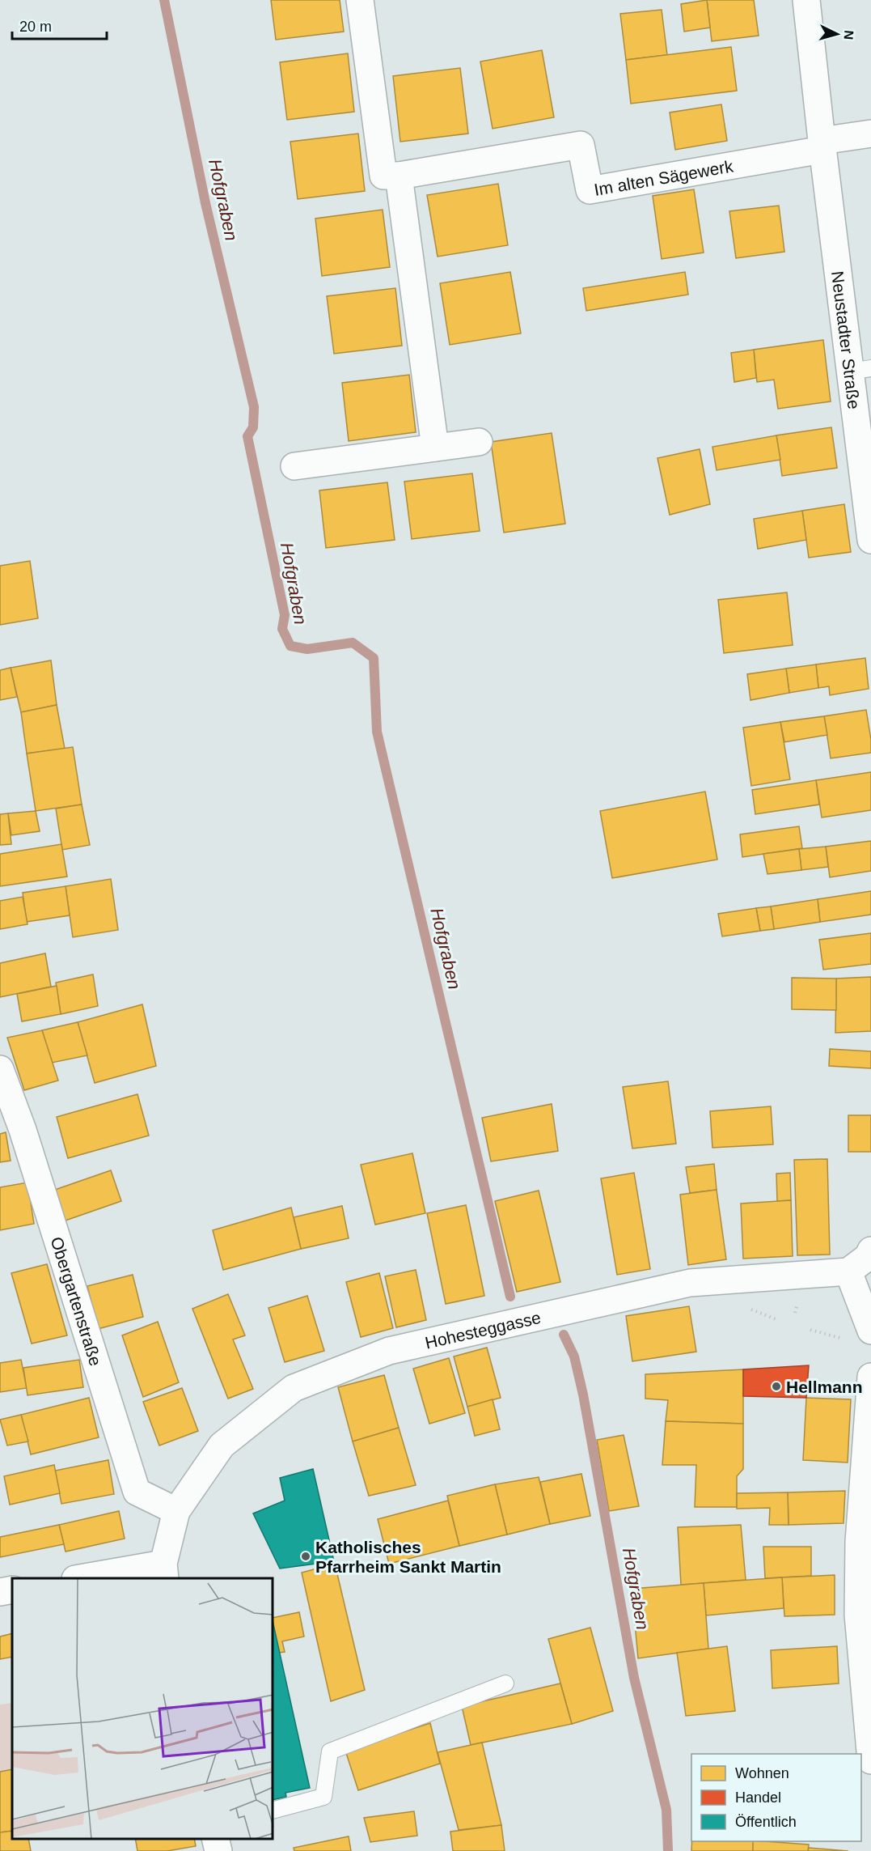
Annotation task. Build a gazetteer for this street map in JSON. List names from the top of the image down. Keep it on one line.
{"streets":{"street":["Im alten Sägewerk","Neustadter Straße","Obergartenstraße","Hohesteggasse"]},"crossings":[["Im alten Sägewerk","Neustadter Straße"],["Obergartenstraße","Hohesteggasse"]],"water":["Hofgraben"],"places":["Hellmann","Katholisches Pfarrheim Sankt Martin"],"legend":["Wohnen","Handel","Öffentlich"],"scale_bar":"20 m","north":"right"}
